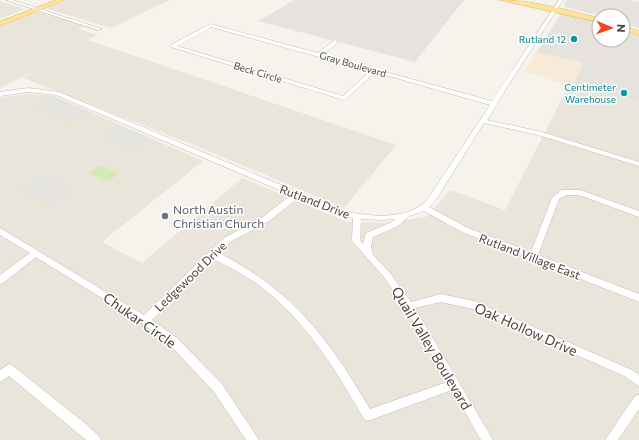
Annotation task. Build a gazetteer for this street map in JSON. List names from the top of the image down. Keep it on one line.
{"streets":{"street":["Gray Boulevard","Beck Circle","Rutland Drive","Rutland Village East","Ledgewood Drive","Chukar Circle","Oak Hollow Drive","Quail Valley Boulevard"]},"crossings":[["Gray Boulevard","Beck Circle"],["Gray Boulevard","Rutland Drive"],["Rutland Drive","Rutland Village East"],["Rutland Drive","Ledgewood Drive"],["Rutland Drive","Quail Valley Boulevard"],["Ledgewood Drive","Chukar Circle"],["Oak Hollow Drive","Quail Valley Boulevard"]],"places":["Rutland 12","Centimeter Warehouse","North Austin Christian Church"],"north":"right"}
